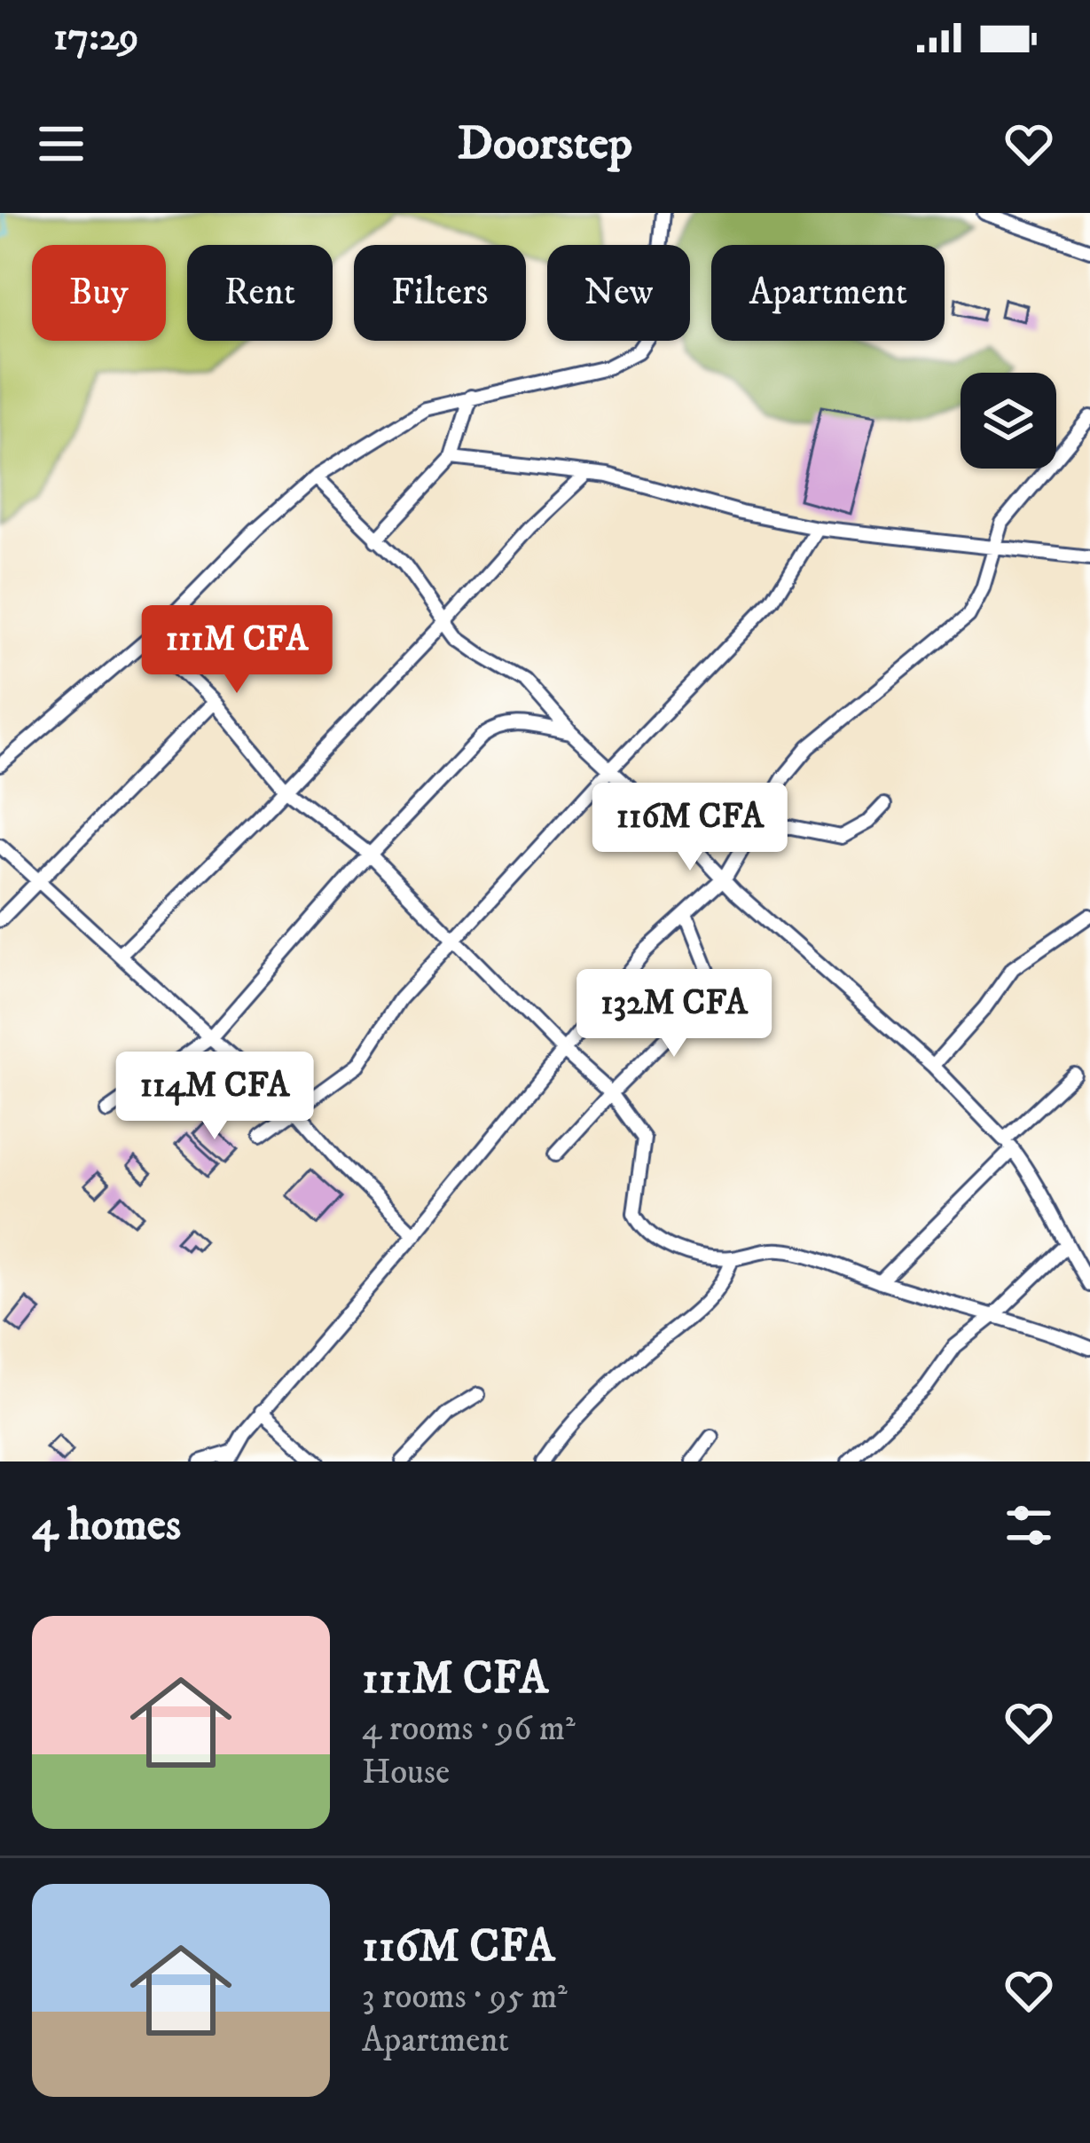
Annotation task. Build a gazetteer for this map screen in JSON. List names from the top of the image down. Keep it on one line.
{"page":{"status":"17:29","header":"Doorstep","chip":["Buy","Rent","Filters","New","Apartment"],"price":["111M CFA","116M CFA","132M CFA","114M CFA"],"heading":"4 homes","list":[{"name":"111M CFA","note":"4 rooms · 96 m² · House"},{"name":"116M CFA","note":"3 rooms · 95 m² · Apartment"}]}}
